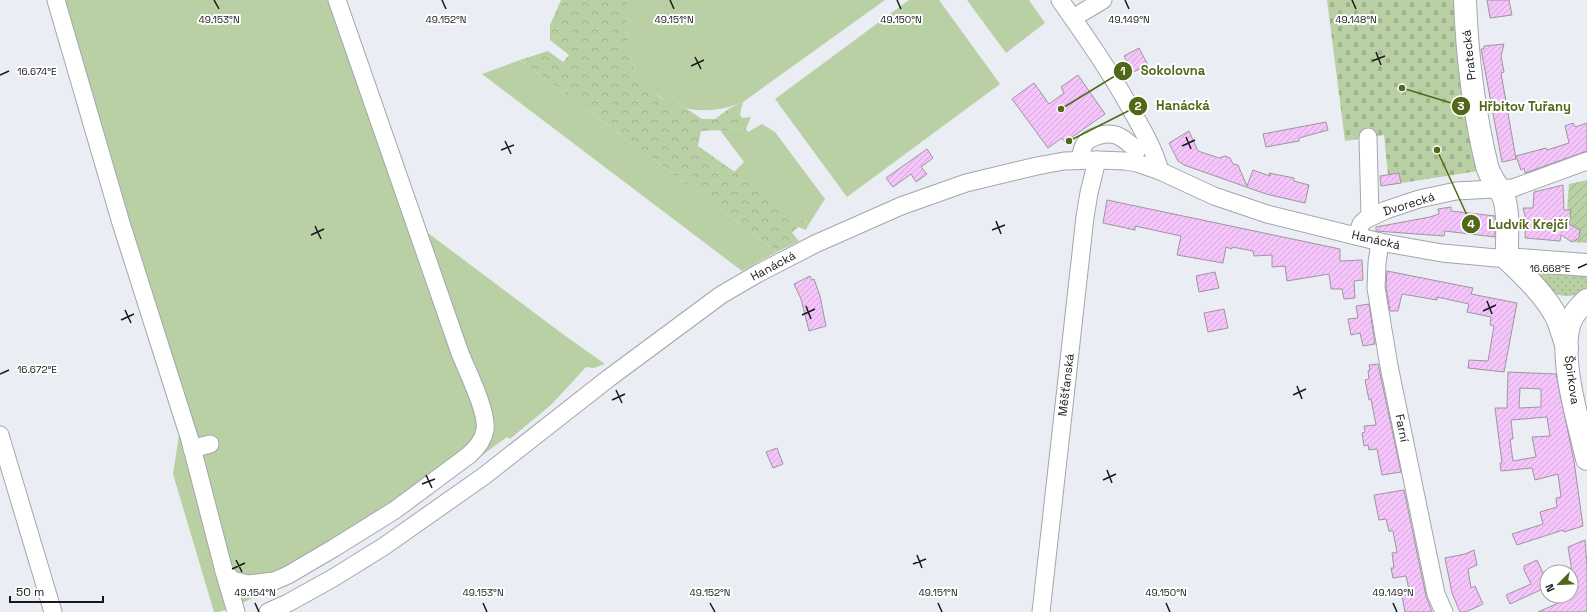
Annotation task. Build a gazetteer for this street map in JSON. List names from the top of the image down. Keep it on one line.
{"streets":{"main road":["Pratecká","Hanácká","Špirkova"],"street":["Dvorecká","Měšťanská","Farní"]},"crossings":[["Pratecká","Dvorecká"],["Pratecká","Hanácká"],["Dvorecká","Hanácká"],["Hanácká","Měšťanská"],["Hanácká","Farní"]],"places":["Hřbitov Tuřany","Sokolovna","Hanácká","Ludvík Krejčí"],"scale_bar":"50 m","north":"bottom left","coordinates":["49.153°N","49.152°N","49.151°N","49.150°N","49.149°N","49.148°N","16.674°E","16.668°E","16.672°E","49.154°N"]}
